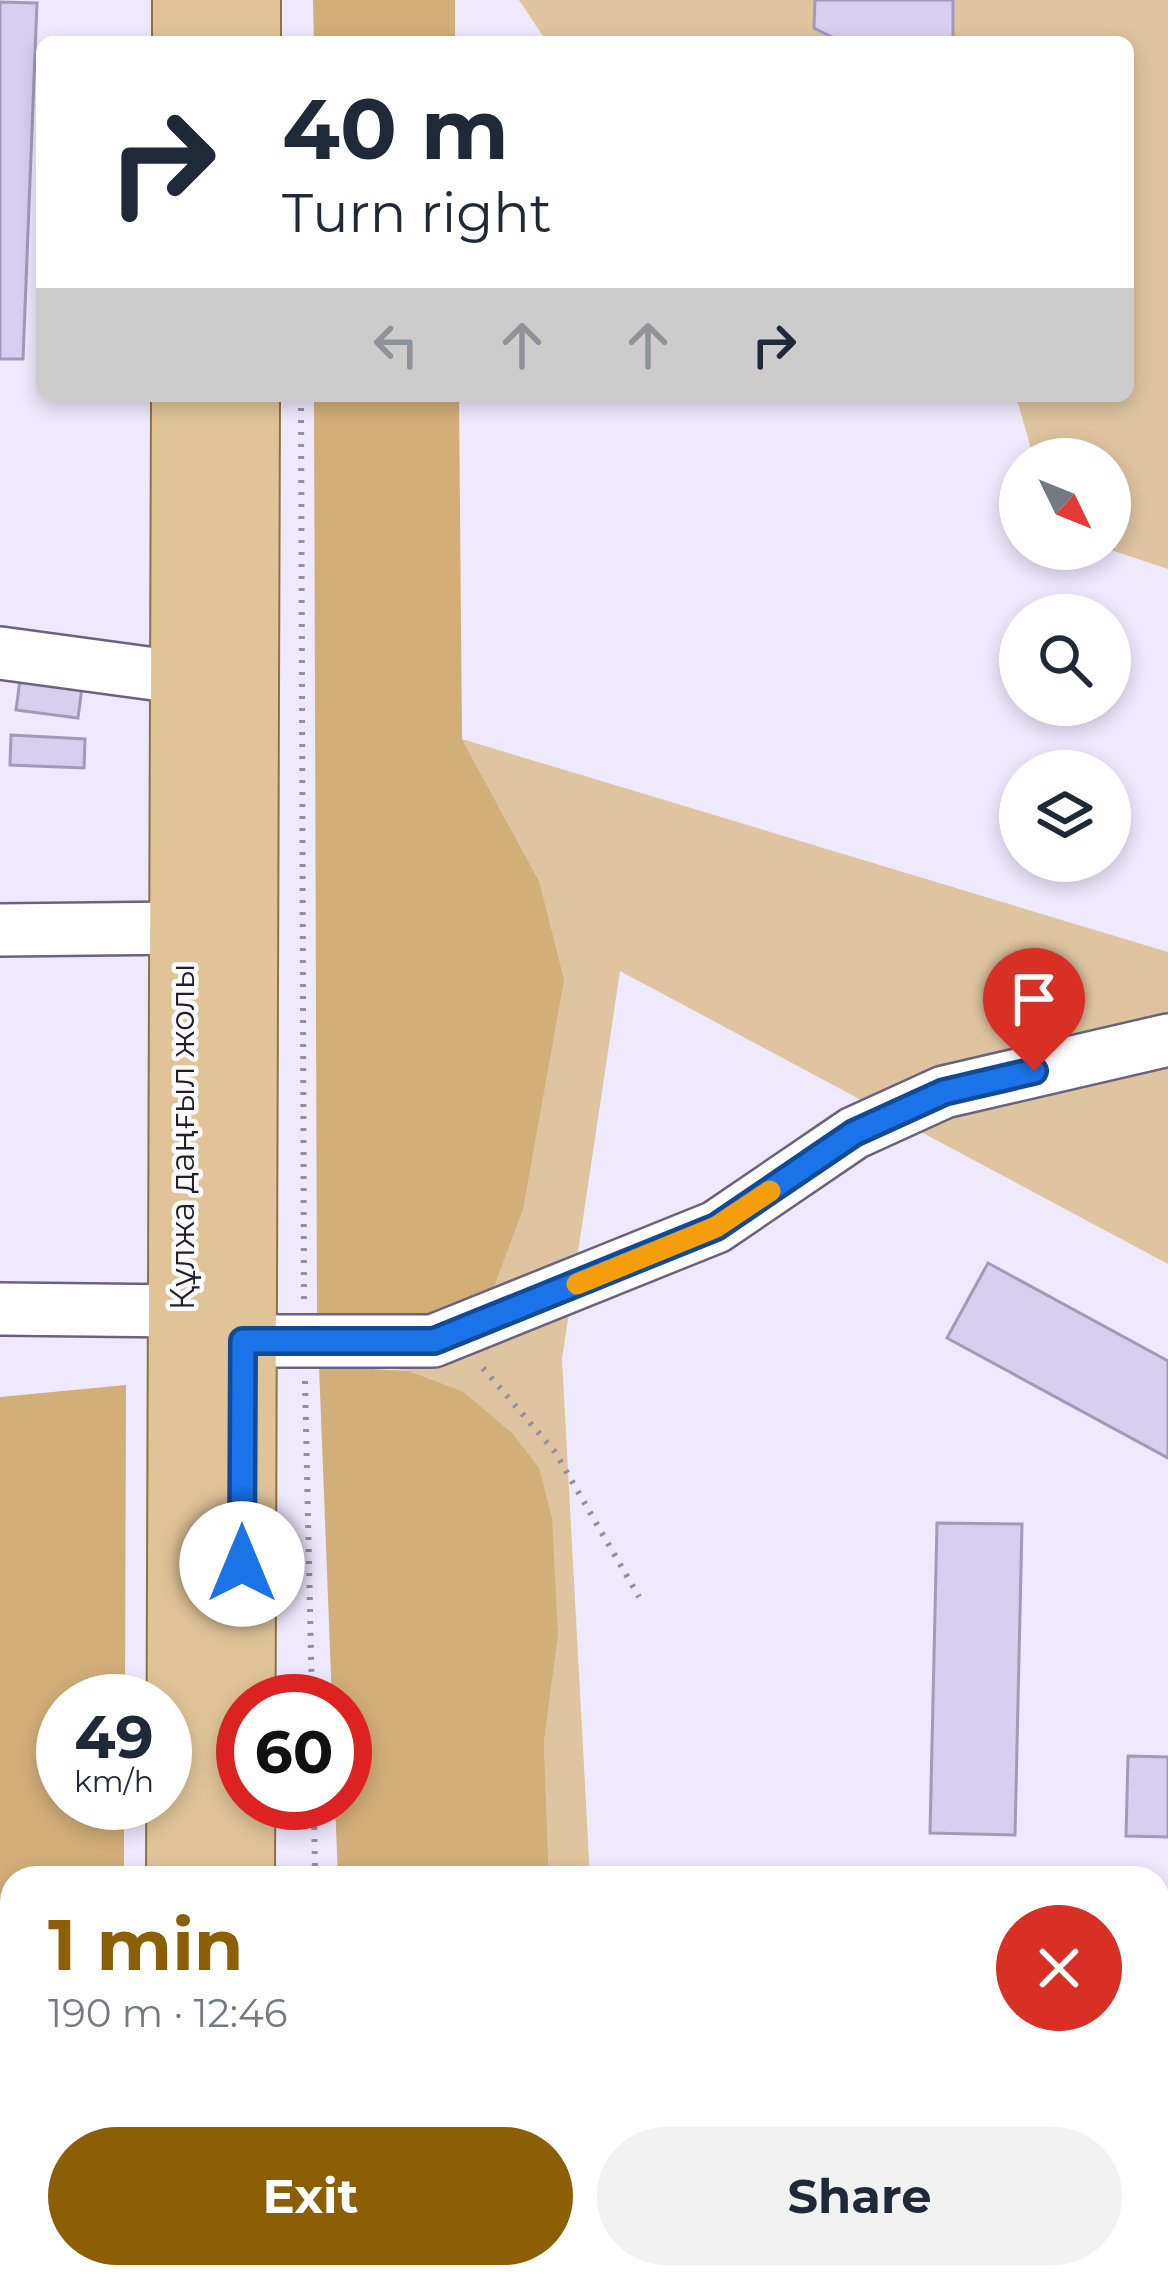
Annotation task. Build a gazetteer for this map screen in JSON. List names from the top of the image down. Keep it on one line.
{"streets":{"main road":["Құлжа даңғыл жолы"]},"north":"bottom right","page":{"turn":["40 m","Turn right"],"speed":"49 km/h","limit":"60","heading":["1 min","190 m · 12:46"],"buttons":["Exit","Share"]}}
